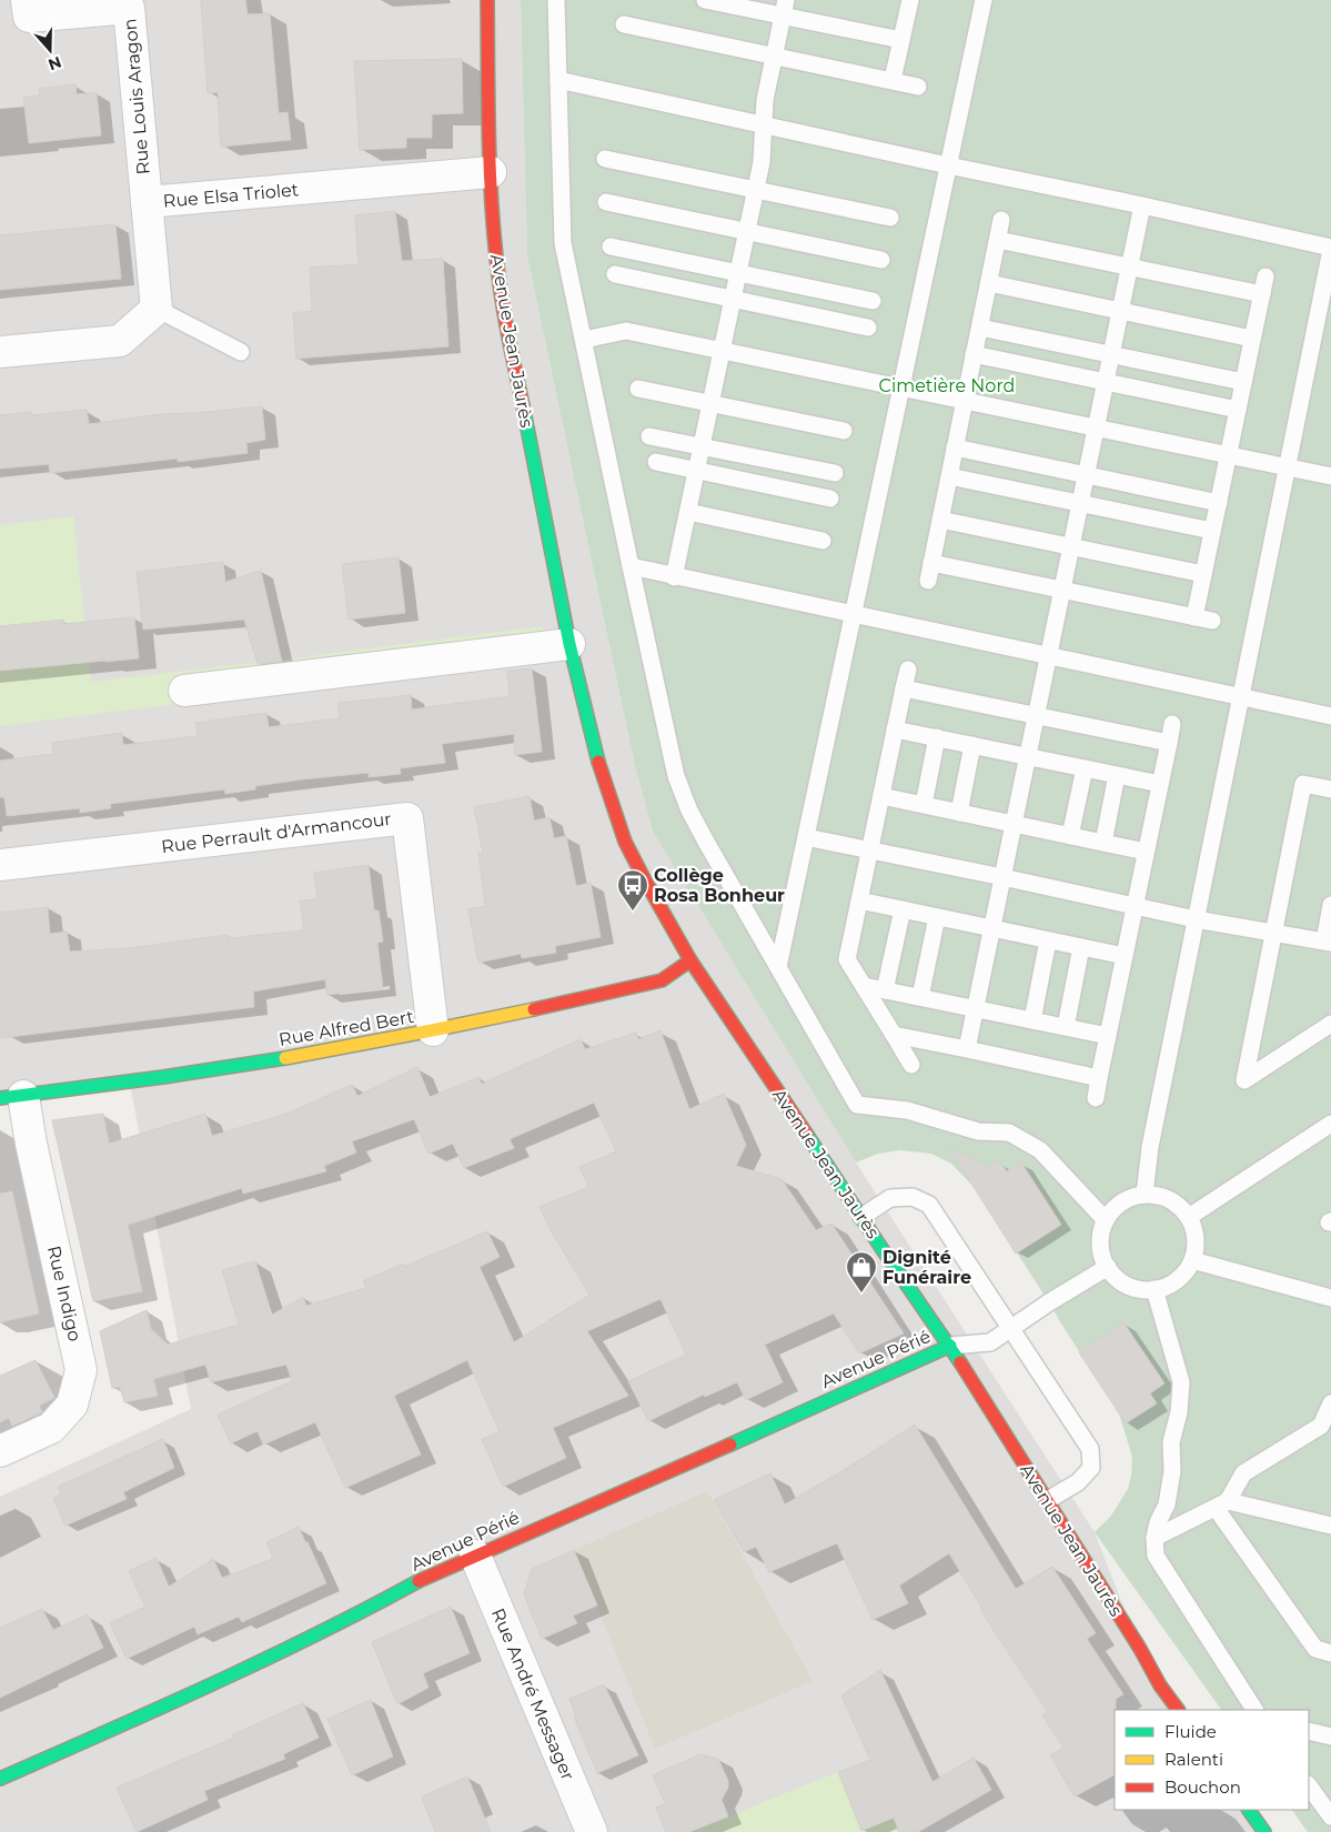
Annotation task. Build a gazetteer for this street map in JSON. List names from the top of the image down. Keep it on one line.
{"streets":{"street":["Rue Louis Aragon","Rue Elsa Triolet","Avenue Jean Jaurès","Rue Perrault d'Armancour","Rue Alfred Bert","Rue Indigo","Avenue Périé","Rue André Messager"]},"crossings":[["Rue Louis Aragon","Rue Elsa Triolet"],["Rue Elsa Triolet","Avenue Jean Jaurès"],["Avenue Jean Jaurès","Rue Alfred Bert"],["Avenue Jean Jaurès","Avenue Périé"],["Rue Perrault d'Armancour","Rue Alfred Bert"],["Rue Alfred Bert","Rue Indigo"],["Avenue Périé","Rue André Messager"]],"parks":["Cimetière Nord"],"places":{"bus stop":["Collège Rosa Bonheur"],"shop":["Dignité Funéraire"]},"legend":["Fluide","Ralenti","Bouchon"],"north":"bottom"}
